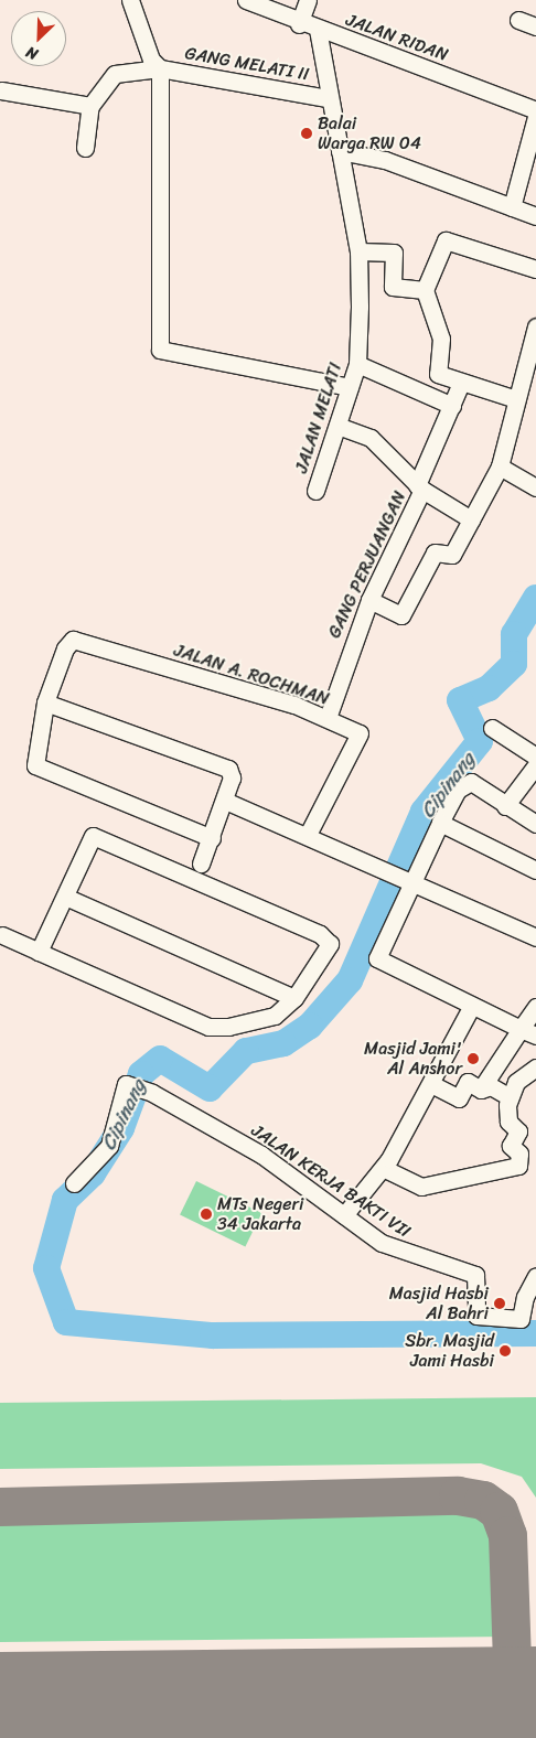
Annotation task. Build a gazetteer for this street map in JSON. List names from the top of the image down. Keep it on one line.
{"streets":{"street":["JALAN RIDAN","GANG MELATI II","JALAN MELATI","GANG PERJUANGAN","JALAN A. ROCHMAN","JALAN KERJA BAKTI VII"]},"crossings":[["JALAN RIDAN","JALAN MELATI"],["GANG MELATI II","JALAN MELATI"],["GANG PERJUANGAN","JALAN A. ROCHMAN"]],"water":["Cipinang"],"places":["Balai Warga RW 04","Masjid Jami' Al Anshor","MTs Negeri 34 Jakarta","Masjid Hasbi Al Bahri","Sbr. Masjid Jami Hasbi"],"north":"bottom left"}
